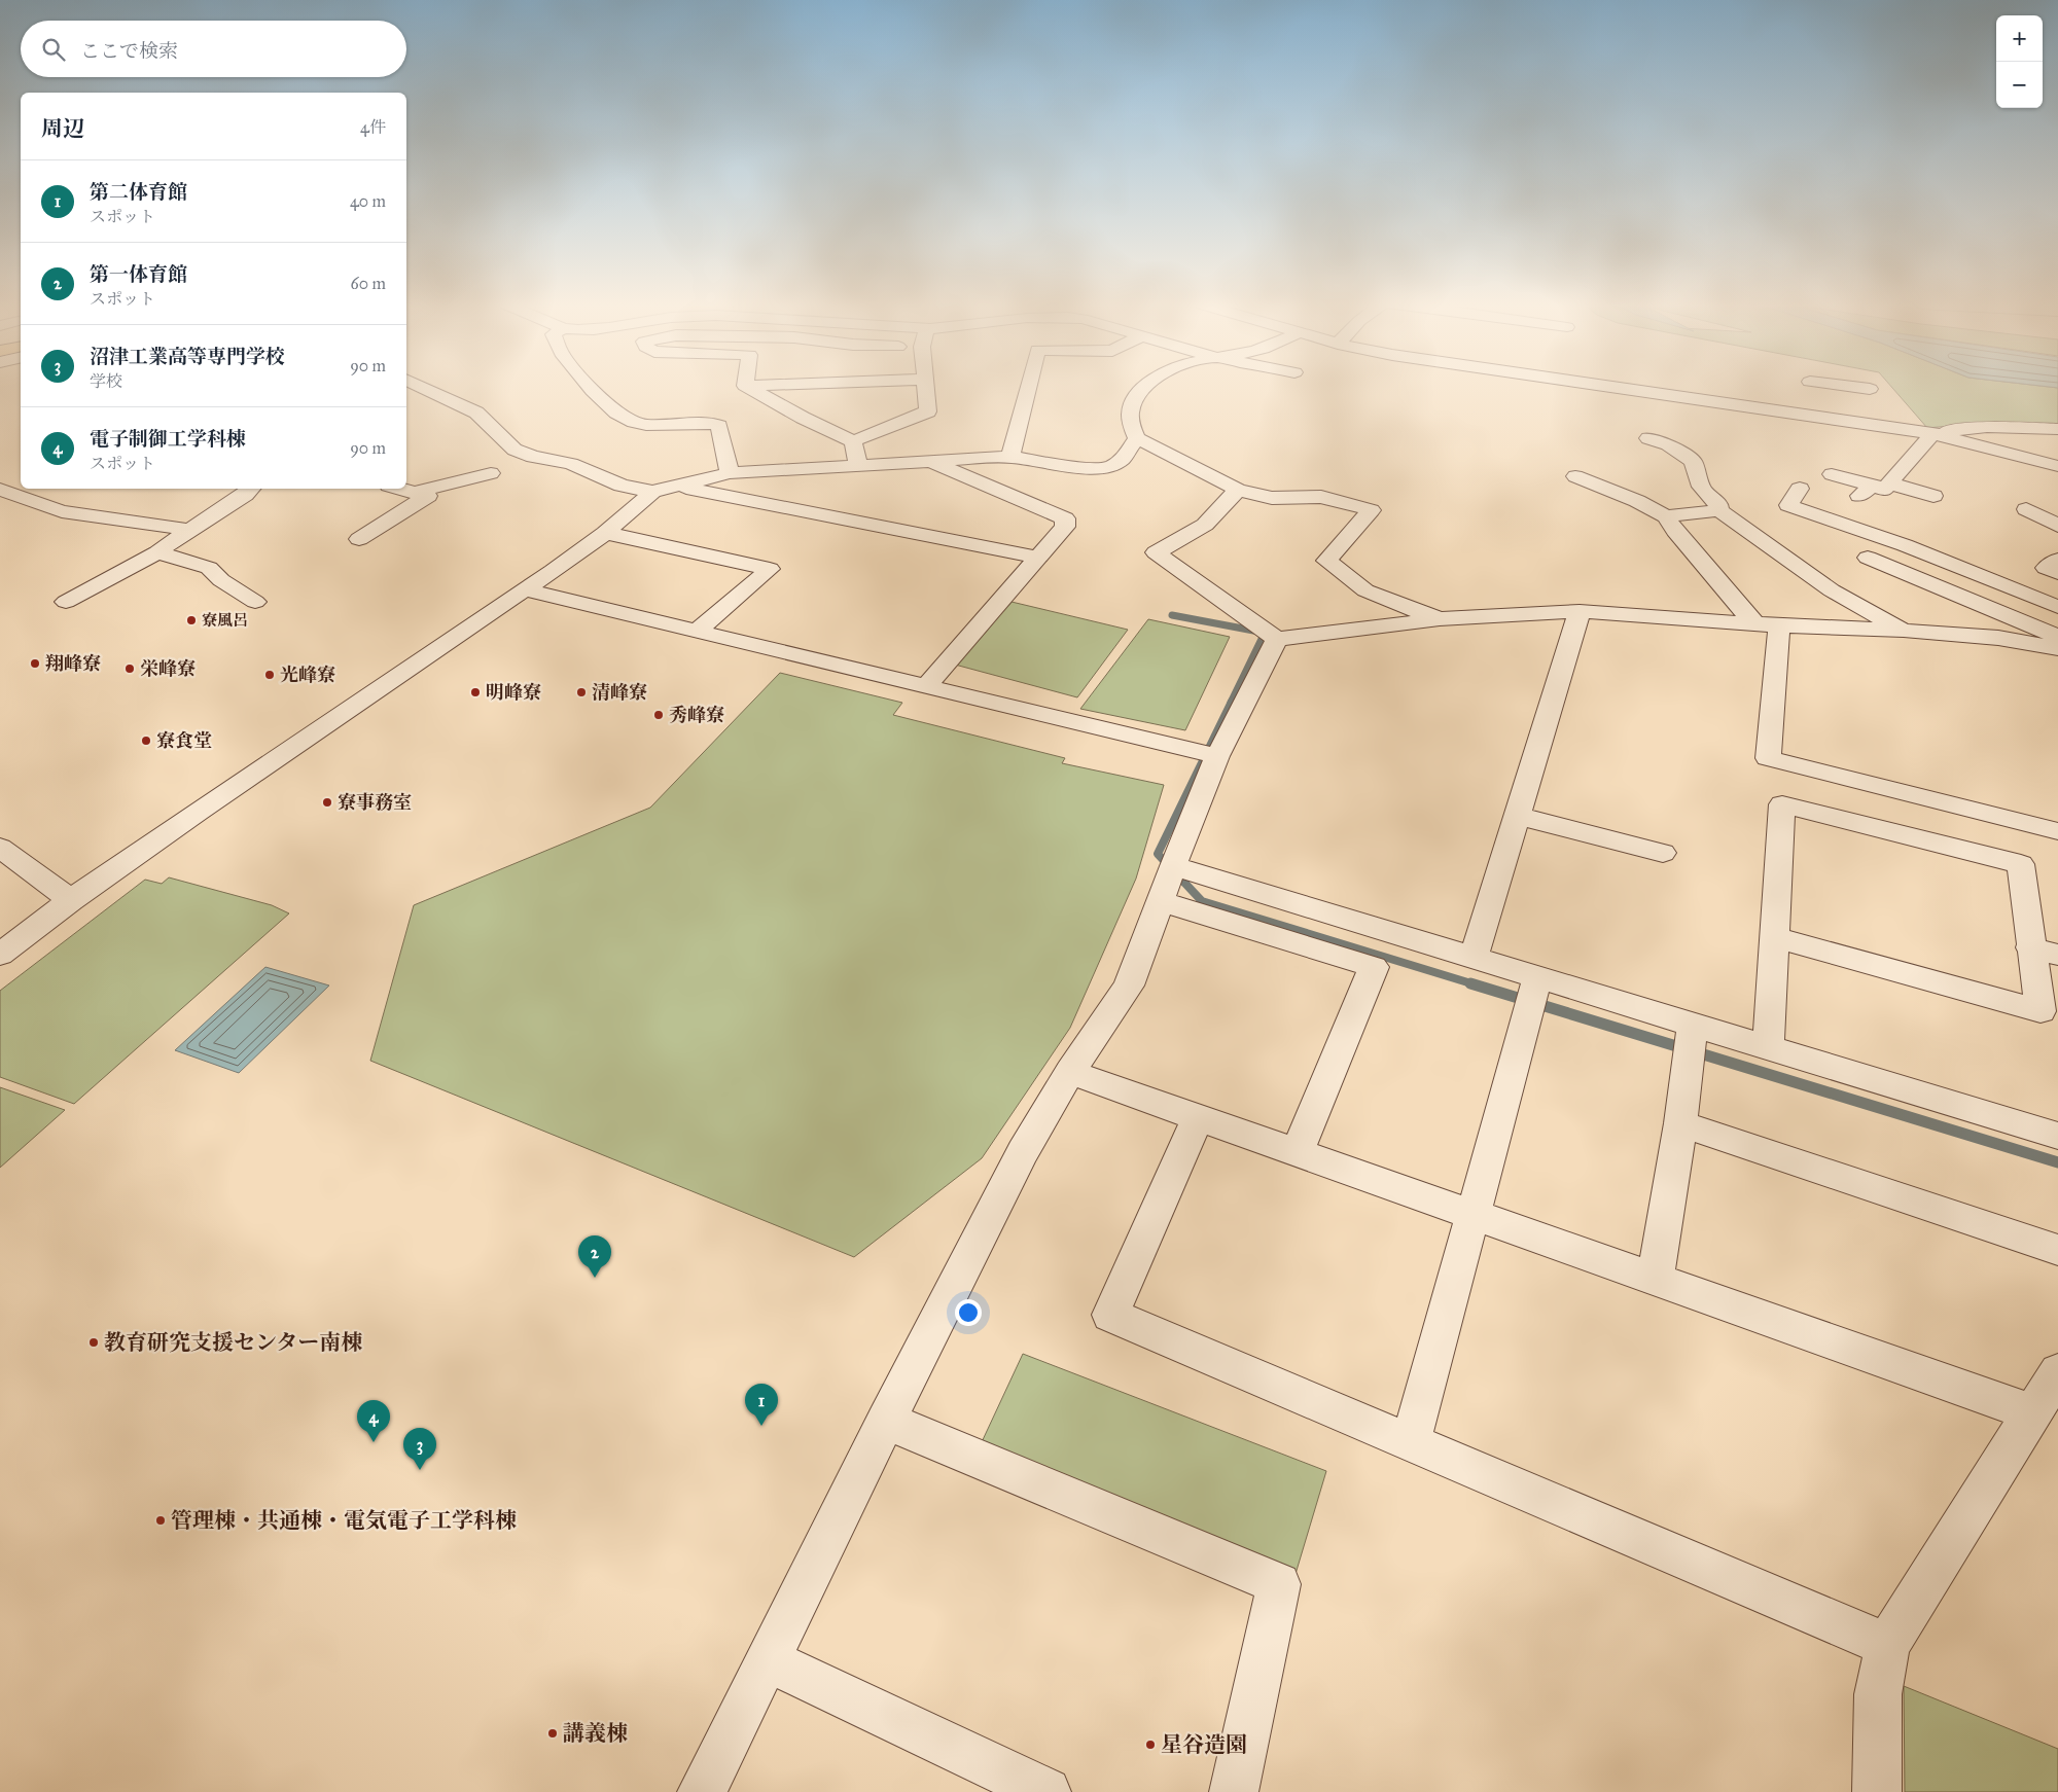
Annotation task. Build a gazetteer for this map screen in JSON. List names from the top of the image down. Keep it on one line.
{"places":["寮風呂","翔峰寮","栄峰寮","光峰寮","明峰寮","清峰寮","秀峰寮","寮食堂","寮事務室","教育研究支援センター南棟","管理棟・共通棟・電気電子工学科棟","講義棟","星谷造園"],"page":{"map_buttons":["+","−"],"search":"ここで検索","heading":["周辺","4件"],"list":[{"mark":"1","name":"第二体育館","note":"スポット","value":"40 m"},{"mark":"2","name":"第一体育館","note":"スポット","value":"60 m"},{"mark":"3","name":"沼津工業高等専門学校","note":"学校","value":"90 m"},{"mark":"4","name":"電子制御工学科棟","note":"スポット","value":"90 m"}],"pins":["2","1","4","3"]}}
